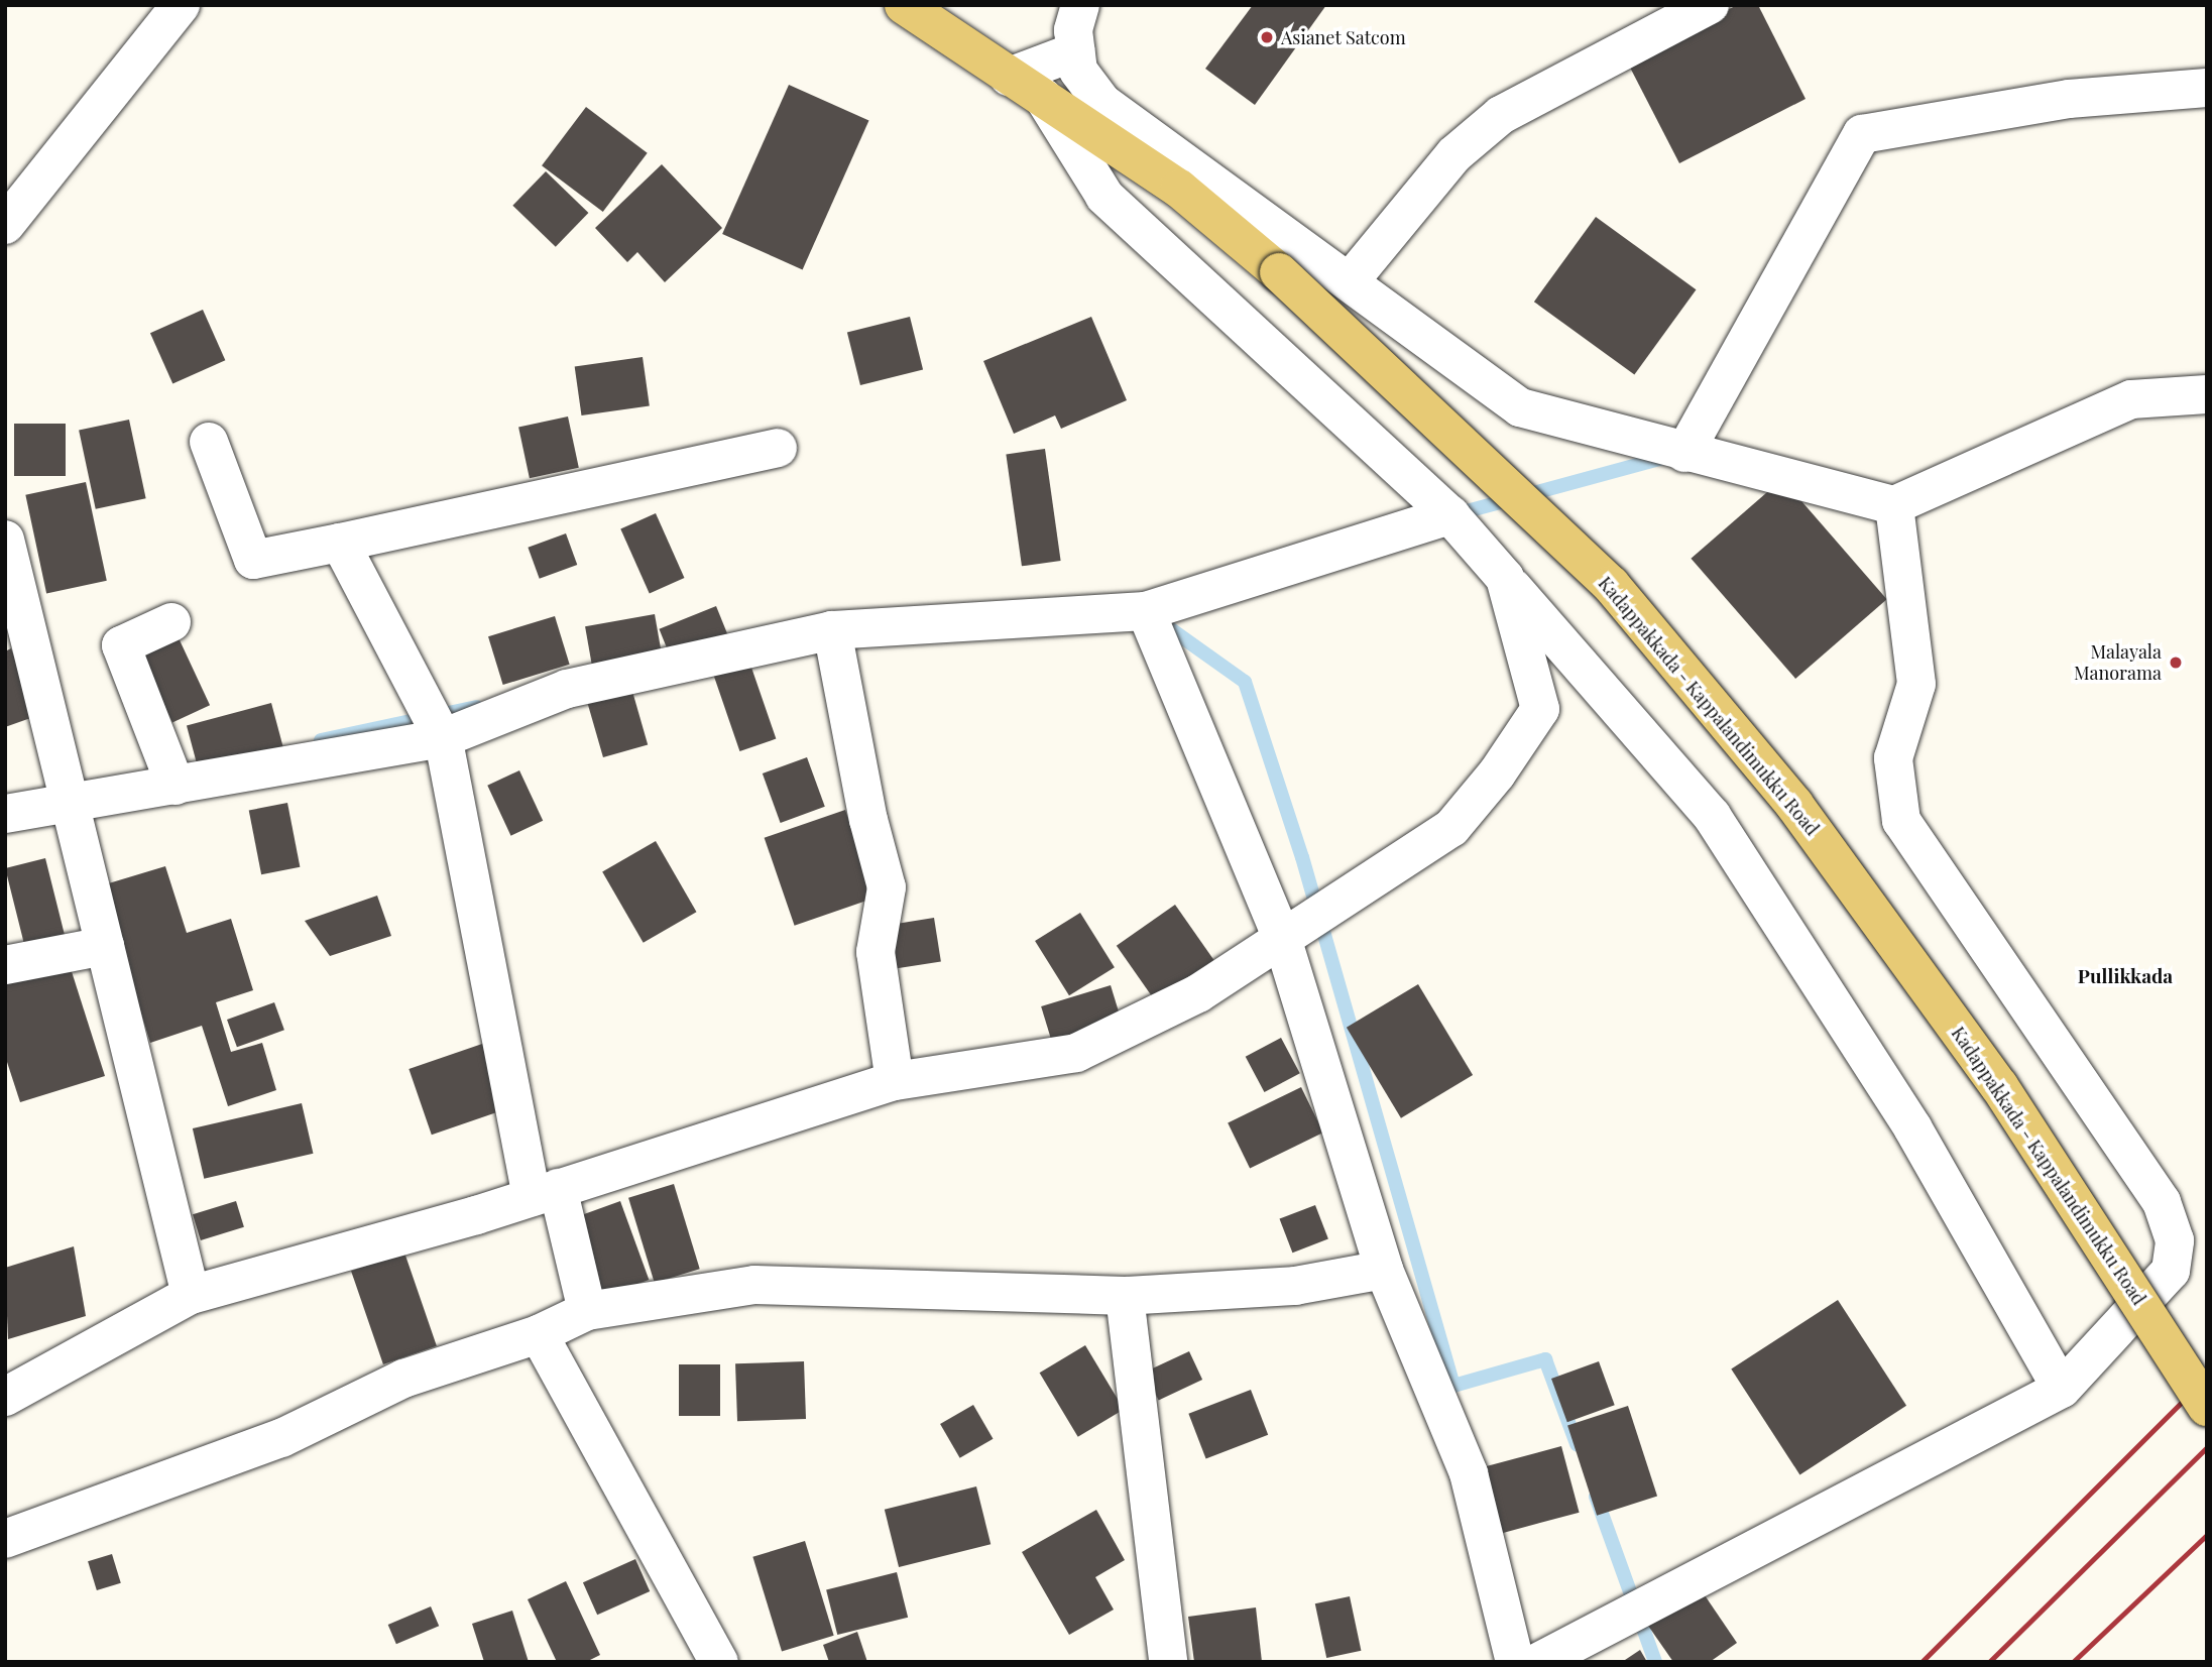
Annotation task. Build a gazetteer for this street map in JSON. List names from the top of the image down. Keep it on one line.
{"streets":{"main road":["Kadappakkada - Kappalandimukku Road"]},"districts":["Pullikkada"],"places":["Asianet Satcom","Malayala Manorama"]}
